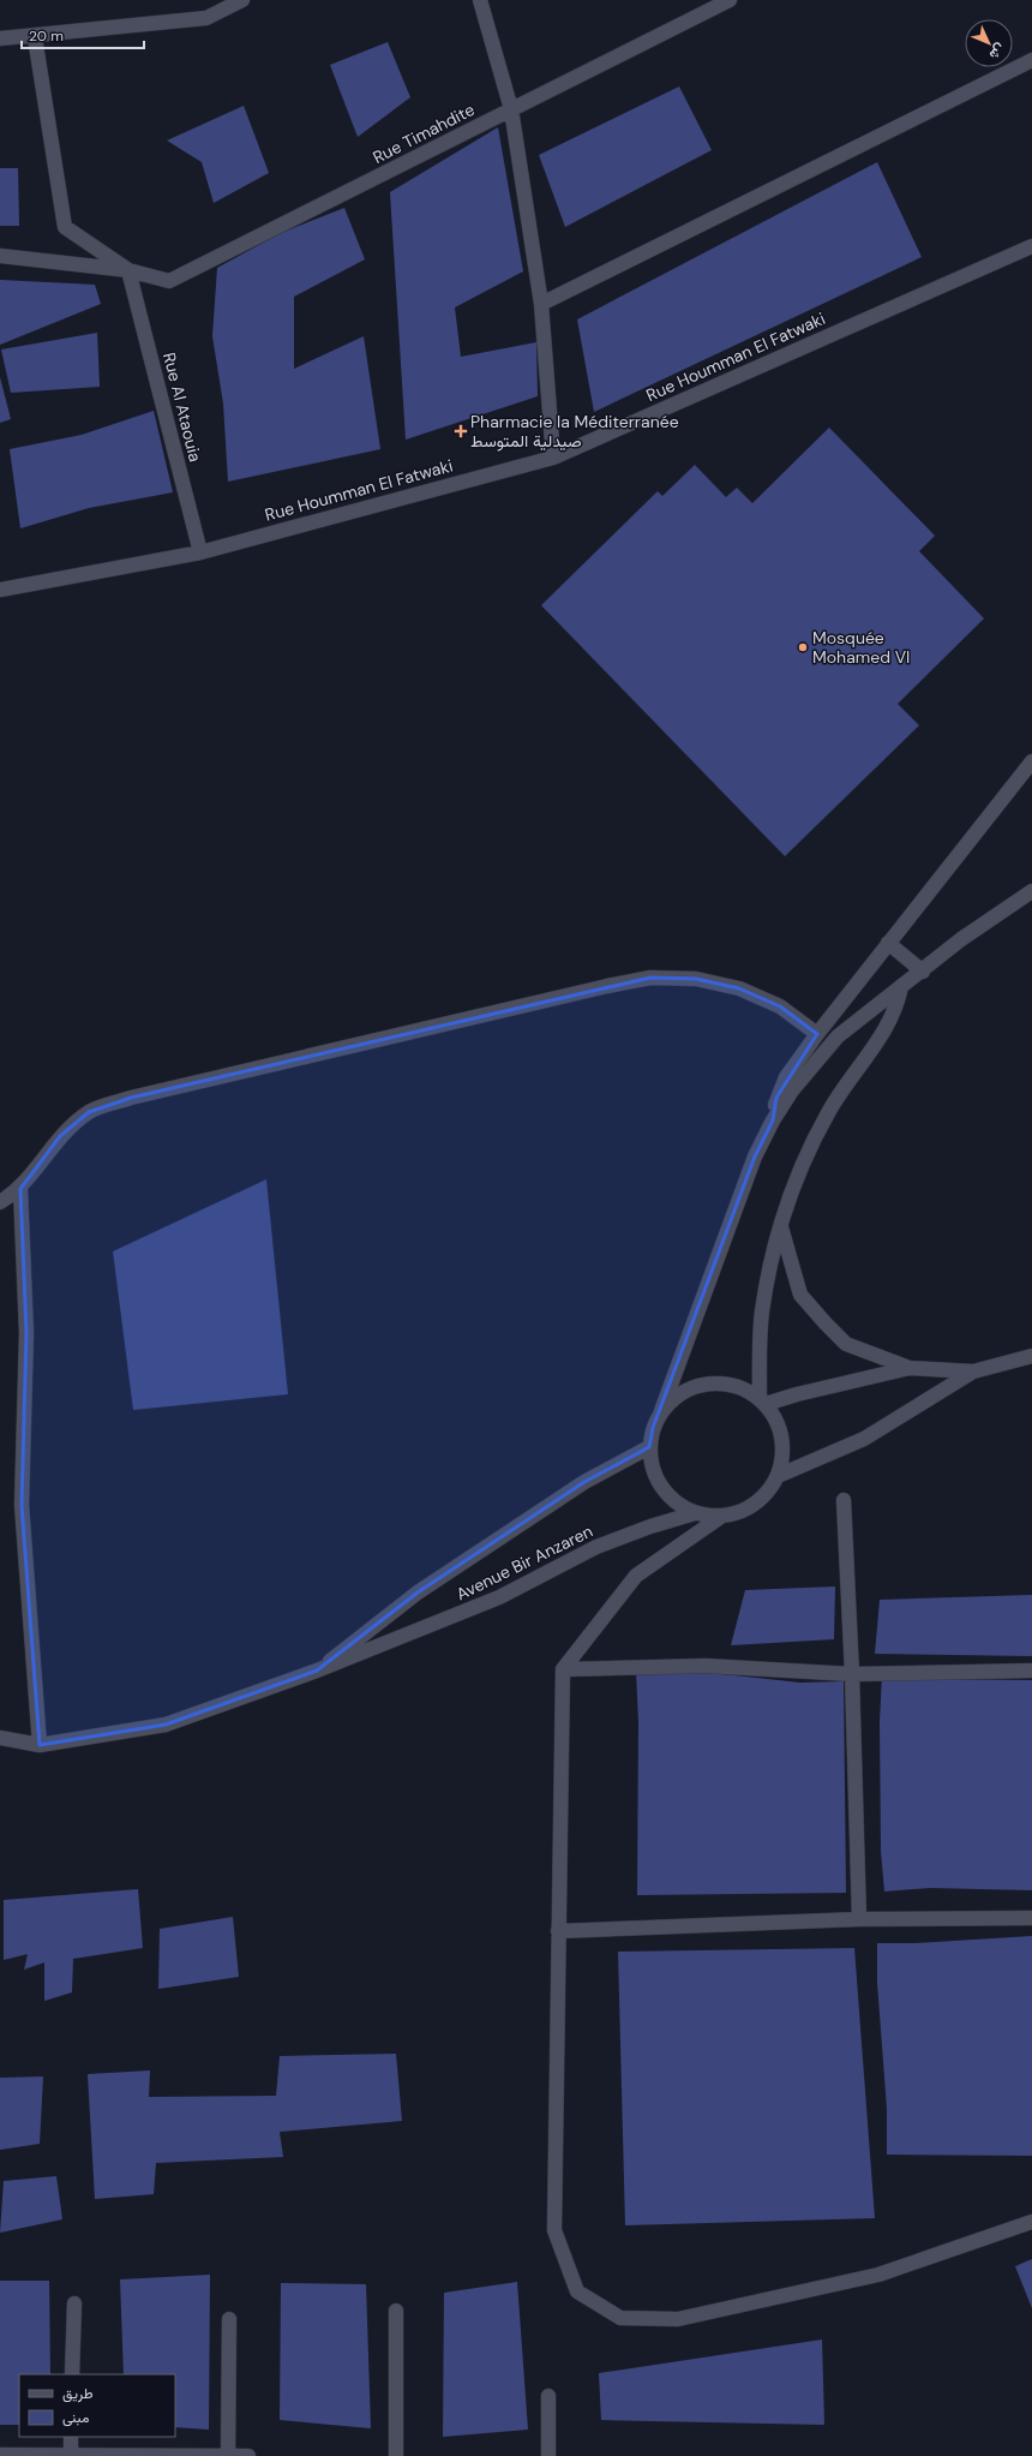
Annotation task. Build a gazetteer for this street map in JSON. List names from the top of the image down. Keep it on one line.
{"streets":{"street":["Rue Timahdite","Rue Houmman El Fatwaki","Rue Al Ataouia","Avenue Bir Anzaren"]},"crossings":[["Rue Timahdite","Rue Al Ataouia"],["Rue Houmman El Fatwaki","Rue Al Ataouia"]],"places":{"health":["Pharmacie la Méditerranée صيدلية المتوسط"],"other":["Mosquée Mohamed VI"]},"legend":["طريق","مبنى"],"scale_bar":"20 m","north":"bottom right"}
